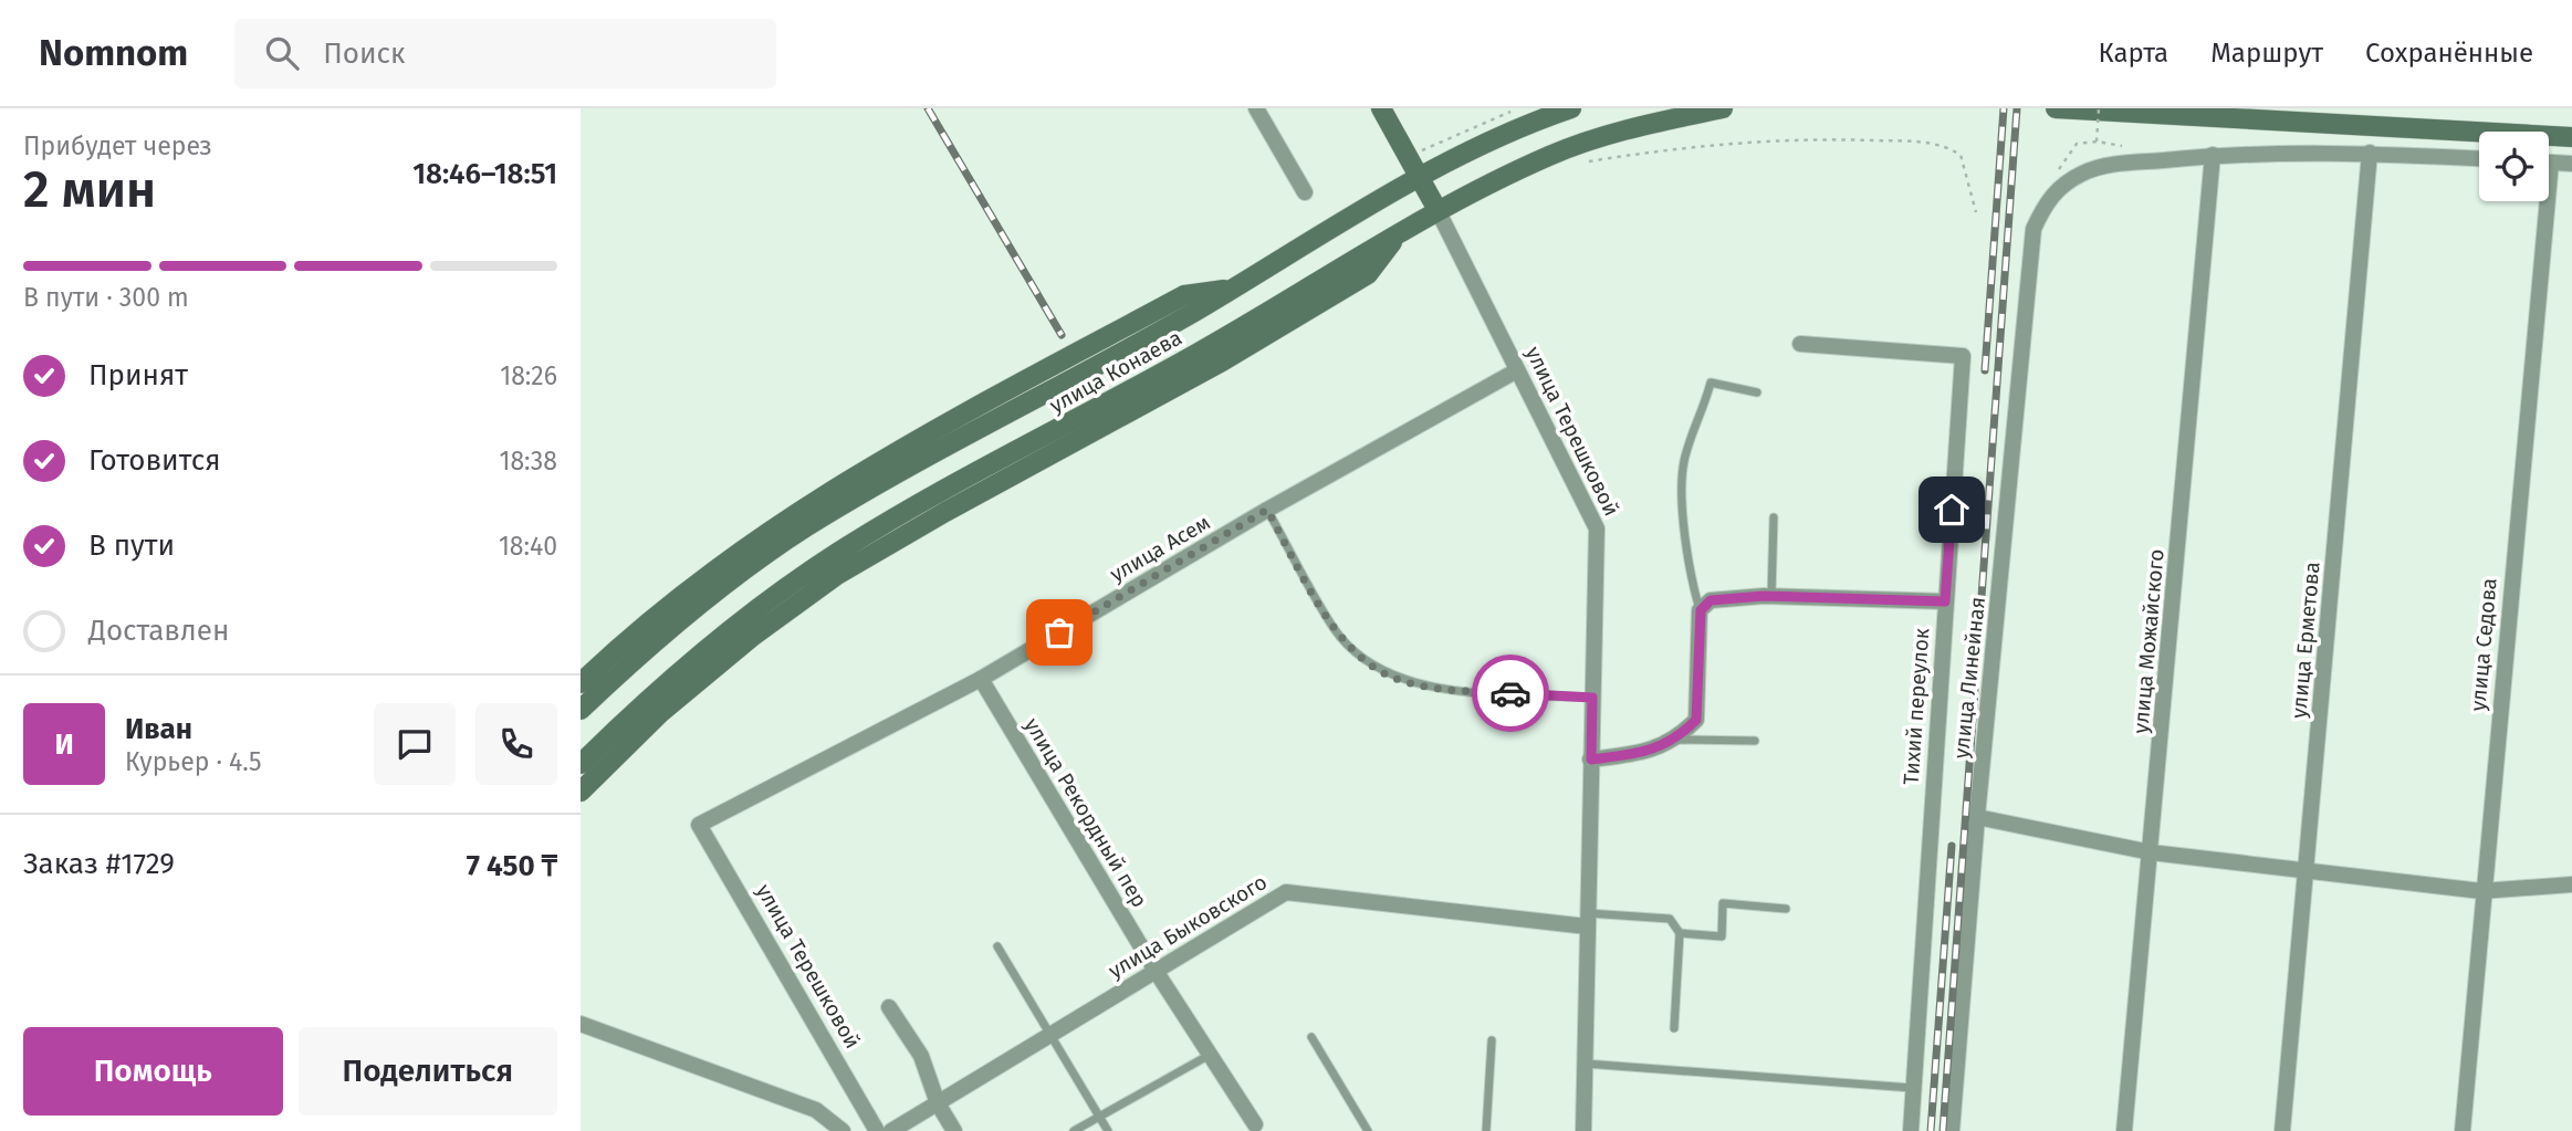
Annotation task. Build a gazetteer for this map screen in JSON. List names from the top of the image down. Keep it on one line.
{"streets":{"main road":["улица Конаева","улица Терешковой"],"street":["улица Асем","улица Ерметова","улица Можайского","улица Седова","улица Линейная","Тихий переулок","улица Рекордный пер","улица Быковского"]},"crossings":[["улица Конаева","улица Терешковой"],["улица Терешковой","улица Асем"],["улица Терешковой","улица Быковского"],["улица Асем","улица Рекордный пер"],["улица Можайского","улица Линейная"],["улица Рекордный пер","улица Быковского"]],"page":{"header":"Nomnom","search":"Поиск","nav":["Карта","Маршрут","Сохранённые"],"heading":["2 мин","Прибудет через","18:46–18:51"],"panel":["Иван","Курьер · 4.5","Заказ #1729","7 450 ₸"],"bar":"В пути · 300 m","list":[["Принят","18:26"],["Готовится","18:38"],["В пути","18:40"],"Доставлен"],"round":"И","buttons":["Помощь","Поделиться"]}}
